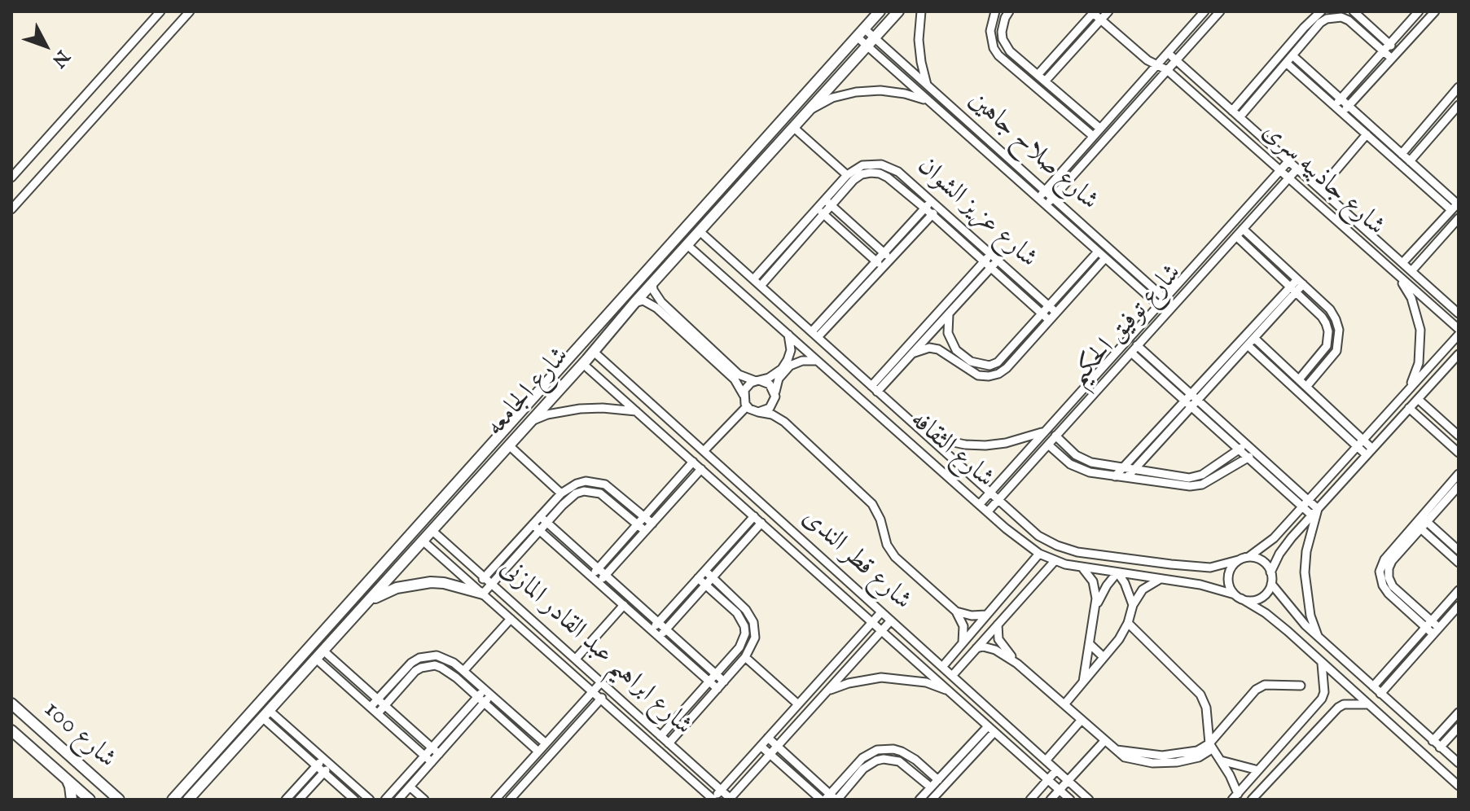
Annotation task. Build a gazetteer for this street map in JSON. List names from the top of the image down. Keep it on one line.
{"streets":{"street":["شارع صلاح جاهين","شارع جاذبيه سرى","شارع عزيز الشوان","شارع توفيق الحكيم","شارع الجامعه","شارع الثقافه","شارع قطر الندى","شارع ابراهيم عبد القادر المازنى","شارع 100"]},"crossings":[["شارع صلاح جاهين","شارع توفيق الحكيم"],["شارع صلاح جاهين","شارع الجامعه"],["شارع جاذبيه سرى","شارع توفيق الحكيم"],["شارع عزيز الشوان","شارع الثقافه"],["شارع توفيق الحكيم","شارع الثقافه"],["شارع الجامعه","شارع الثقافه"],["شارع الجامعه","شارع قطر الندى"],["شارع الجامعه","شارع ابراهيم عبد القادر المازنى"]],"north":"bottom right"}
